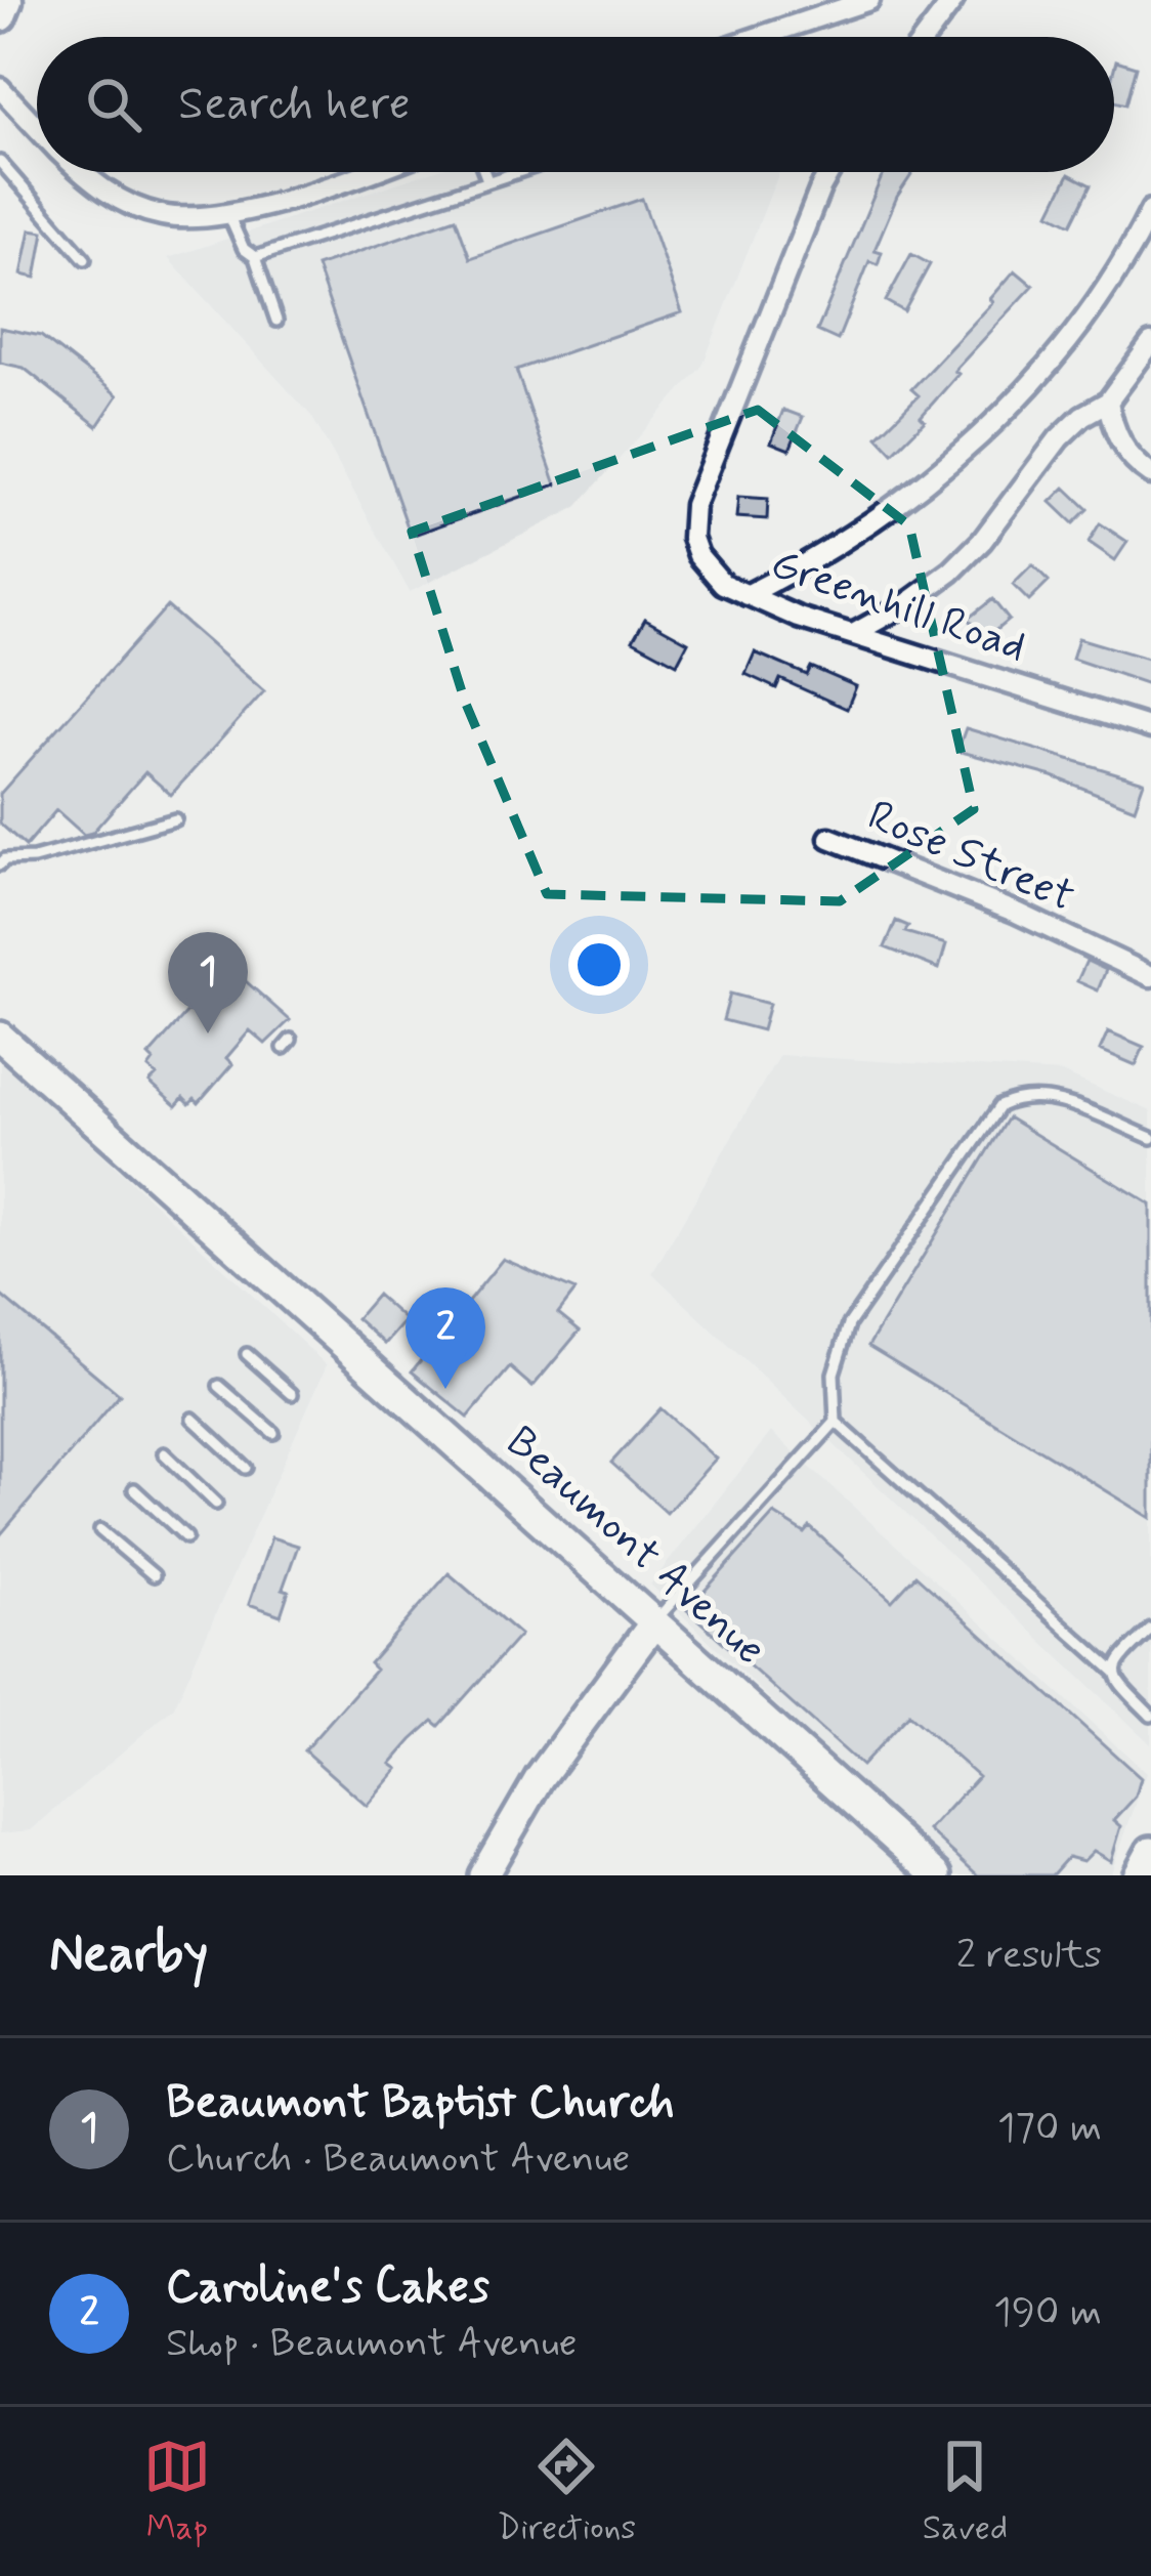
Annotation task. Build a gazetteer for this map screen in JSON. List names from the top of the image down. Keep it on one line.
{"streets":{"street":["Greenhill Road","Rose Street","Beaumont Avenue"]},"page":{"search":"Search here","pins":["1","2"],"heading":["Nearby","2 results"],"list":[{"mark":"1","name":"Beaumont Baptist Church","note":"Church · Beaumont Avenue","value":"170 m"},{"mark":"2","name":"Caroline's Cakes","note":"Shop · Beaumont Avenue","value":"190 m"}],"nav":["Map","Directions","Saved"]}}
